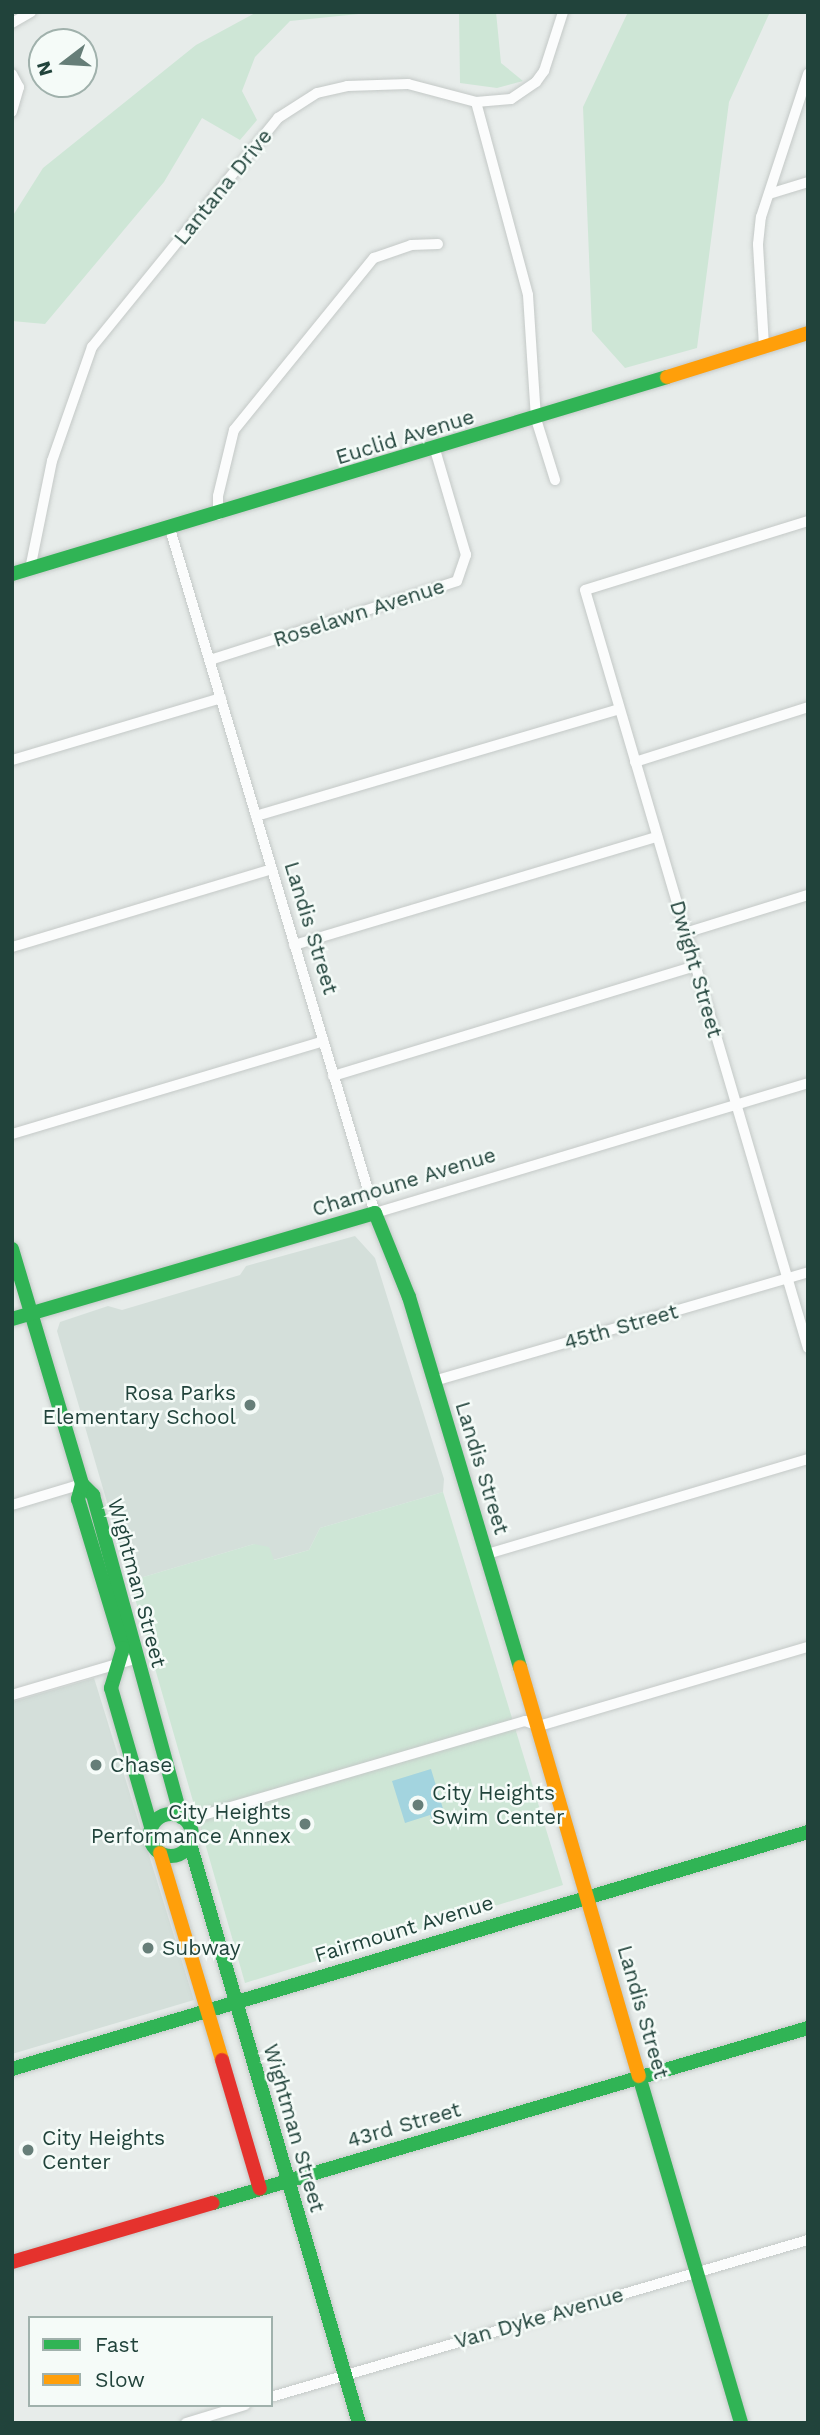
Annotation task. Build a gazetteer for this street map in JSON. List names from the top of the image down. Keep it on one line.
{"streets":{"main road":["Euclid Avenue","Landis Street","Chamoune Avenue","Wightman Street","Fairmount Avenue","43rd Street"],"street":["Lantana Drive","Roselawn Avenue","Dwight Street","45th Street","Van Dyke Avenue"]},"crossings":[["Lantana Drive","Euclid Avenue"],["Euclid Avenue","Roselawn Avenue"],["Euclid Avenue","Landis Street"],["Roselawn Avenue","Landis Street"],["Landis Street","Chamoune Avenue"],["Landis Street","45th Street"],["Landis Street","Fairmount Avenue"],["Landis Street","43rd Street"],["Landis Street","Van Dyke Avenue"],["Dwight Street","Chamoune Avenue"],["Dwight Street","45th Street"],["Chamoune Avenue","Wightman Street"],["Wightman Street","Fairmount Avenue"],["Wightman Street","43rd Street"],["Wightman Street","Van Dyke Avenue"]],"places":["Rosa Parks Elementary School","Chase","City Heights Swim Center","City Heights Performance Annex","Subway","City Heights Center"],"legend":["Fast","Slow"],"north":"left"}
